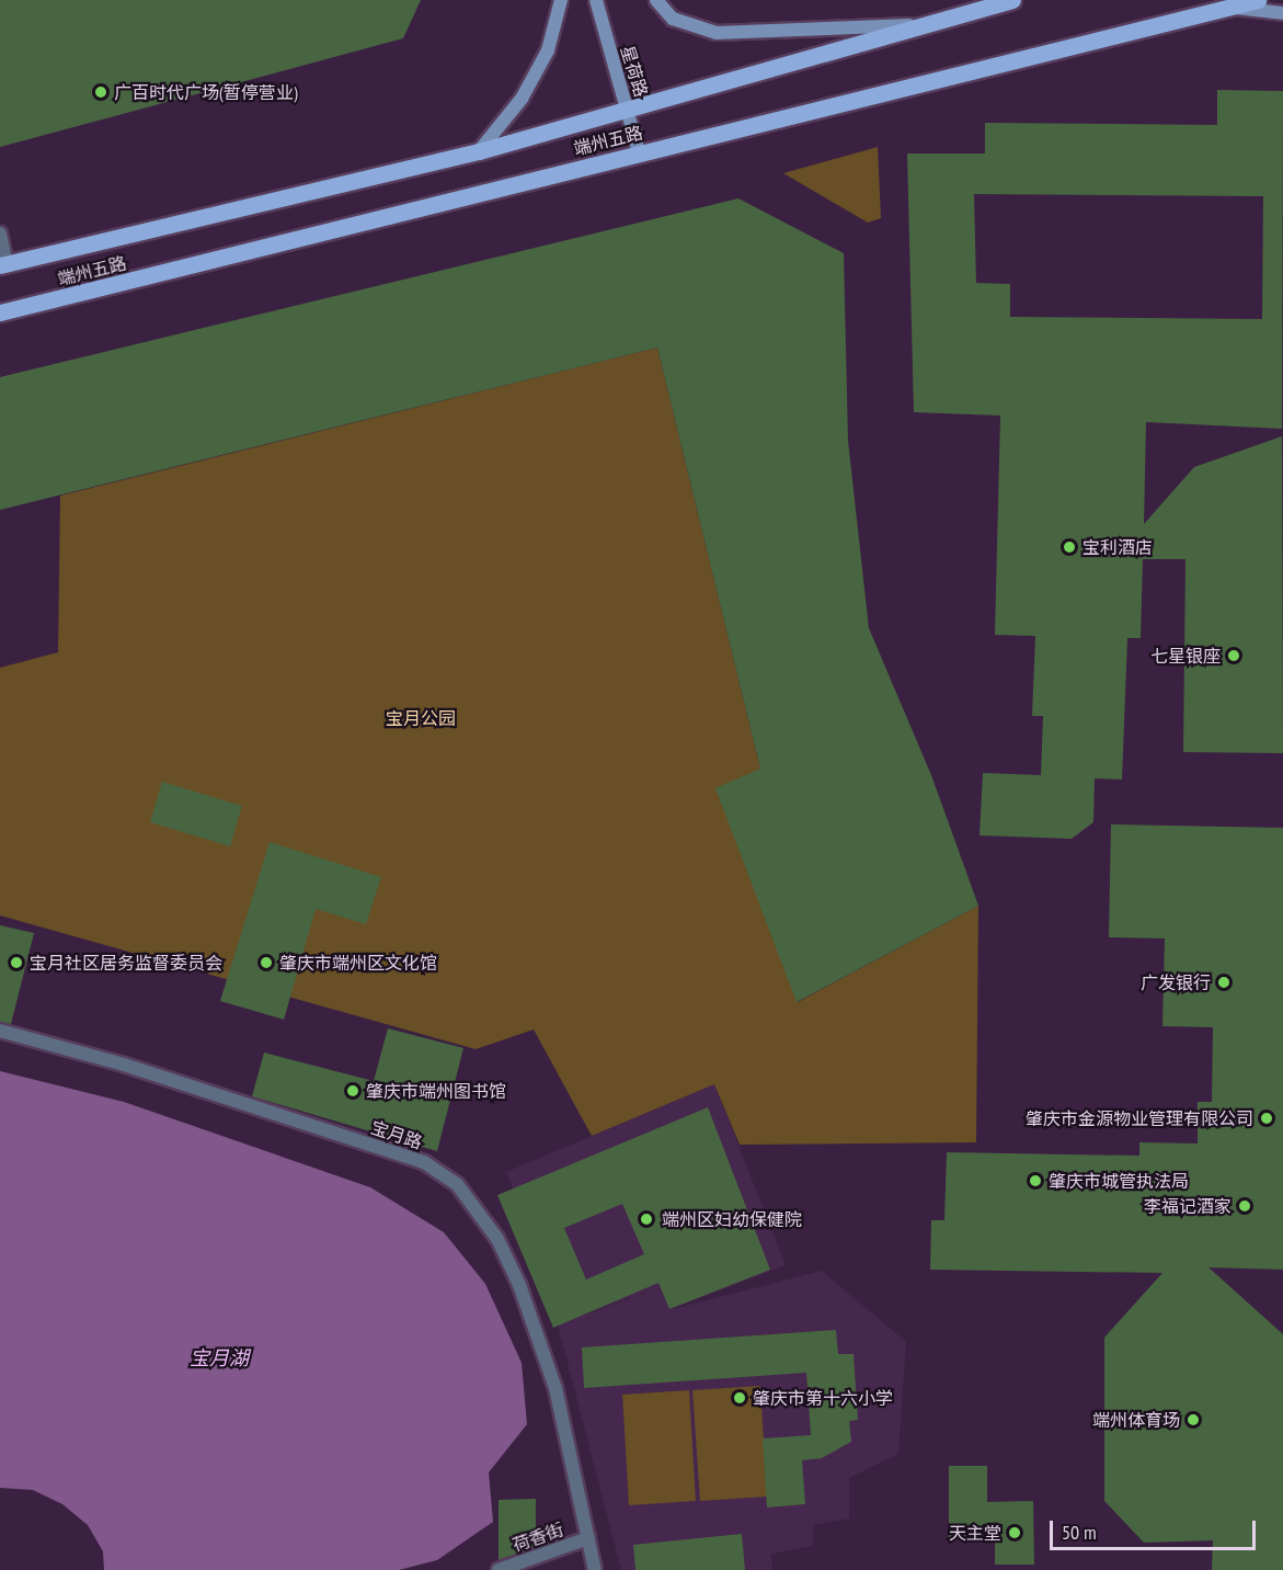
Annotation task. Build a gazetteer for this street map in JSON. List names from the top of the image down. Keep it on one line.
{"streets":{"main road":["端州五路"],"street":["星荷路","宝月路","荷香街"]},"crossings":[["星荷路","端州五路"],["宝月路","荷香街"]],"water":["宝月湖"],"parks":["宝月公园"],"places":["广百时代广场(暂停营业)","宝利酒店","七星银座","宝月社区居务监督委员会","肇庆市端州区文化馆","广发银行","肇庆市端州图书馆","肇庆市金源物业管理有限公司","肇庆市城管执法局","李福记酒家","端州区妇幼保健院","肇庆市第十六小学","端州体育场","天主堂"],"scale_bar":"50 m"}
